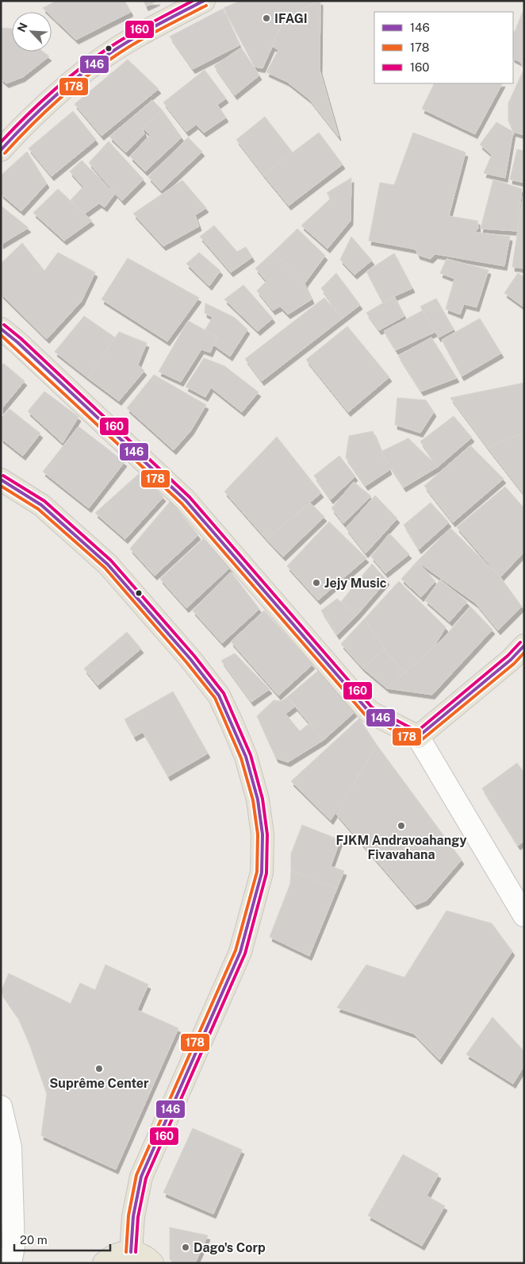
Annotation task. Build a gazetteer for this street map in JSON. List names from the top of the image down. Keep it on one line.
{"places":["IFAGI","Jejy Music","FJKM Andravoahangy Fivavahana","Suprême Center","Dago's Corp"],"lines":["transit line 146","transit line 160","transit line 178"],"legend":["146","178","160"],"scale_bar":"20 m","north":"top left"}
